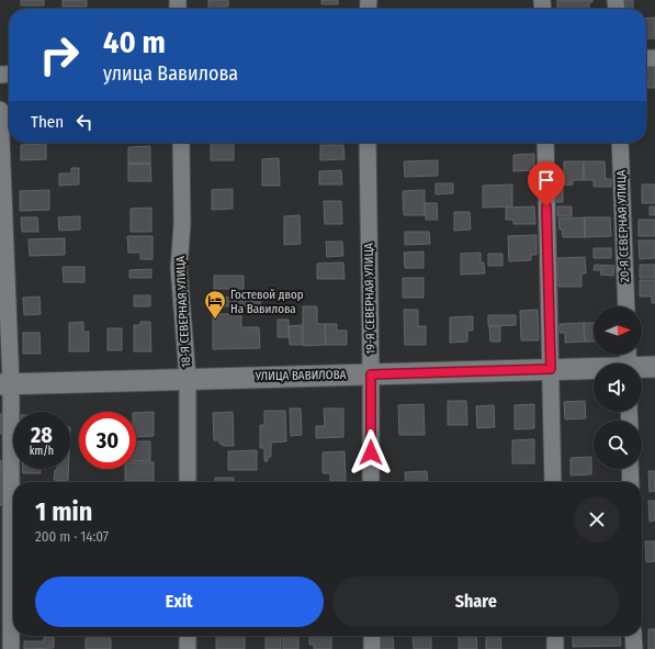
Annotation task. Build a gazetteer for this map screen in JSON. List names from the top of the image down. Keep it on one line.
{"streets":{"street":["20-Я СЕВЕРНАЯ УЛИЦА","19-Я СЕВЕРНАЯ УЛИЦА","18-Я СЕВЕРНАЯ УЛИЦА","УЛИЦА ВАВИЛОВА"]},"crossings":[["19-Я СЕВЕРНАЯ УЛИЦА","УЛИЦА ВАВИЛОВА"],["18-Я СЕВЕРНАЯ УЛИЦА","УЛИЦА ВАВИЛОВА"]],"places":{"hotel":["Гостевой двор На Вавилова"]},"north":"right","page":{"turn":["40 m","улица Вавилова"],"then":"Then","speed":"28 km/h","limit":"30","heading":["1 min","200 m · 14:07"],"buttons":["Exit","Share"]}}
